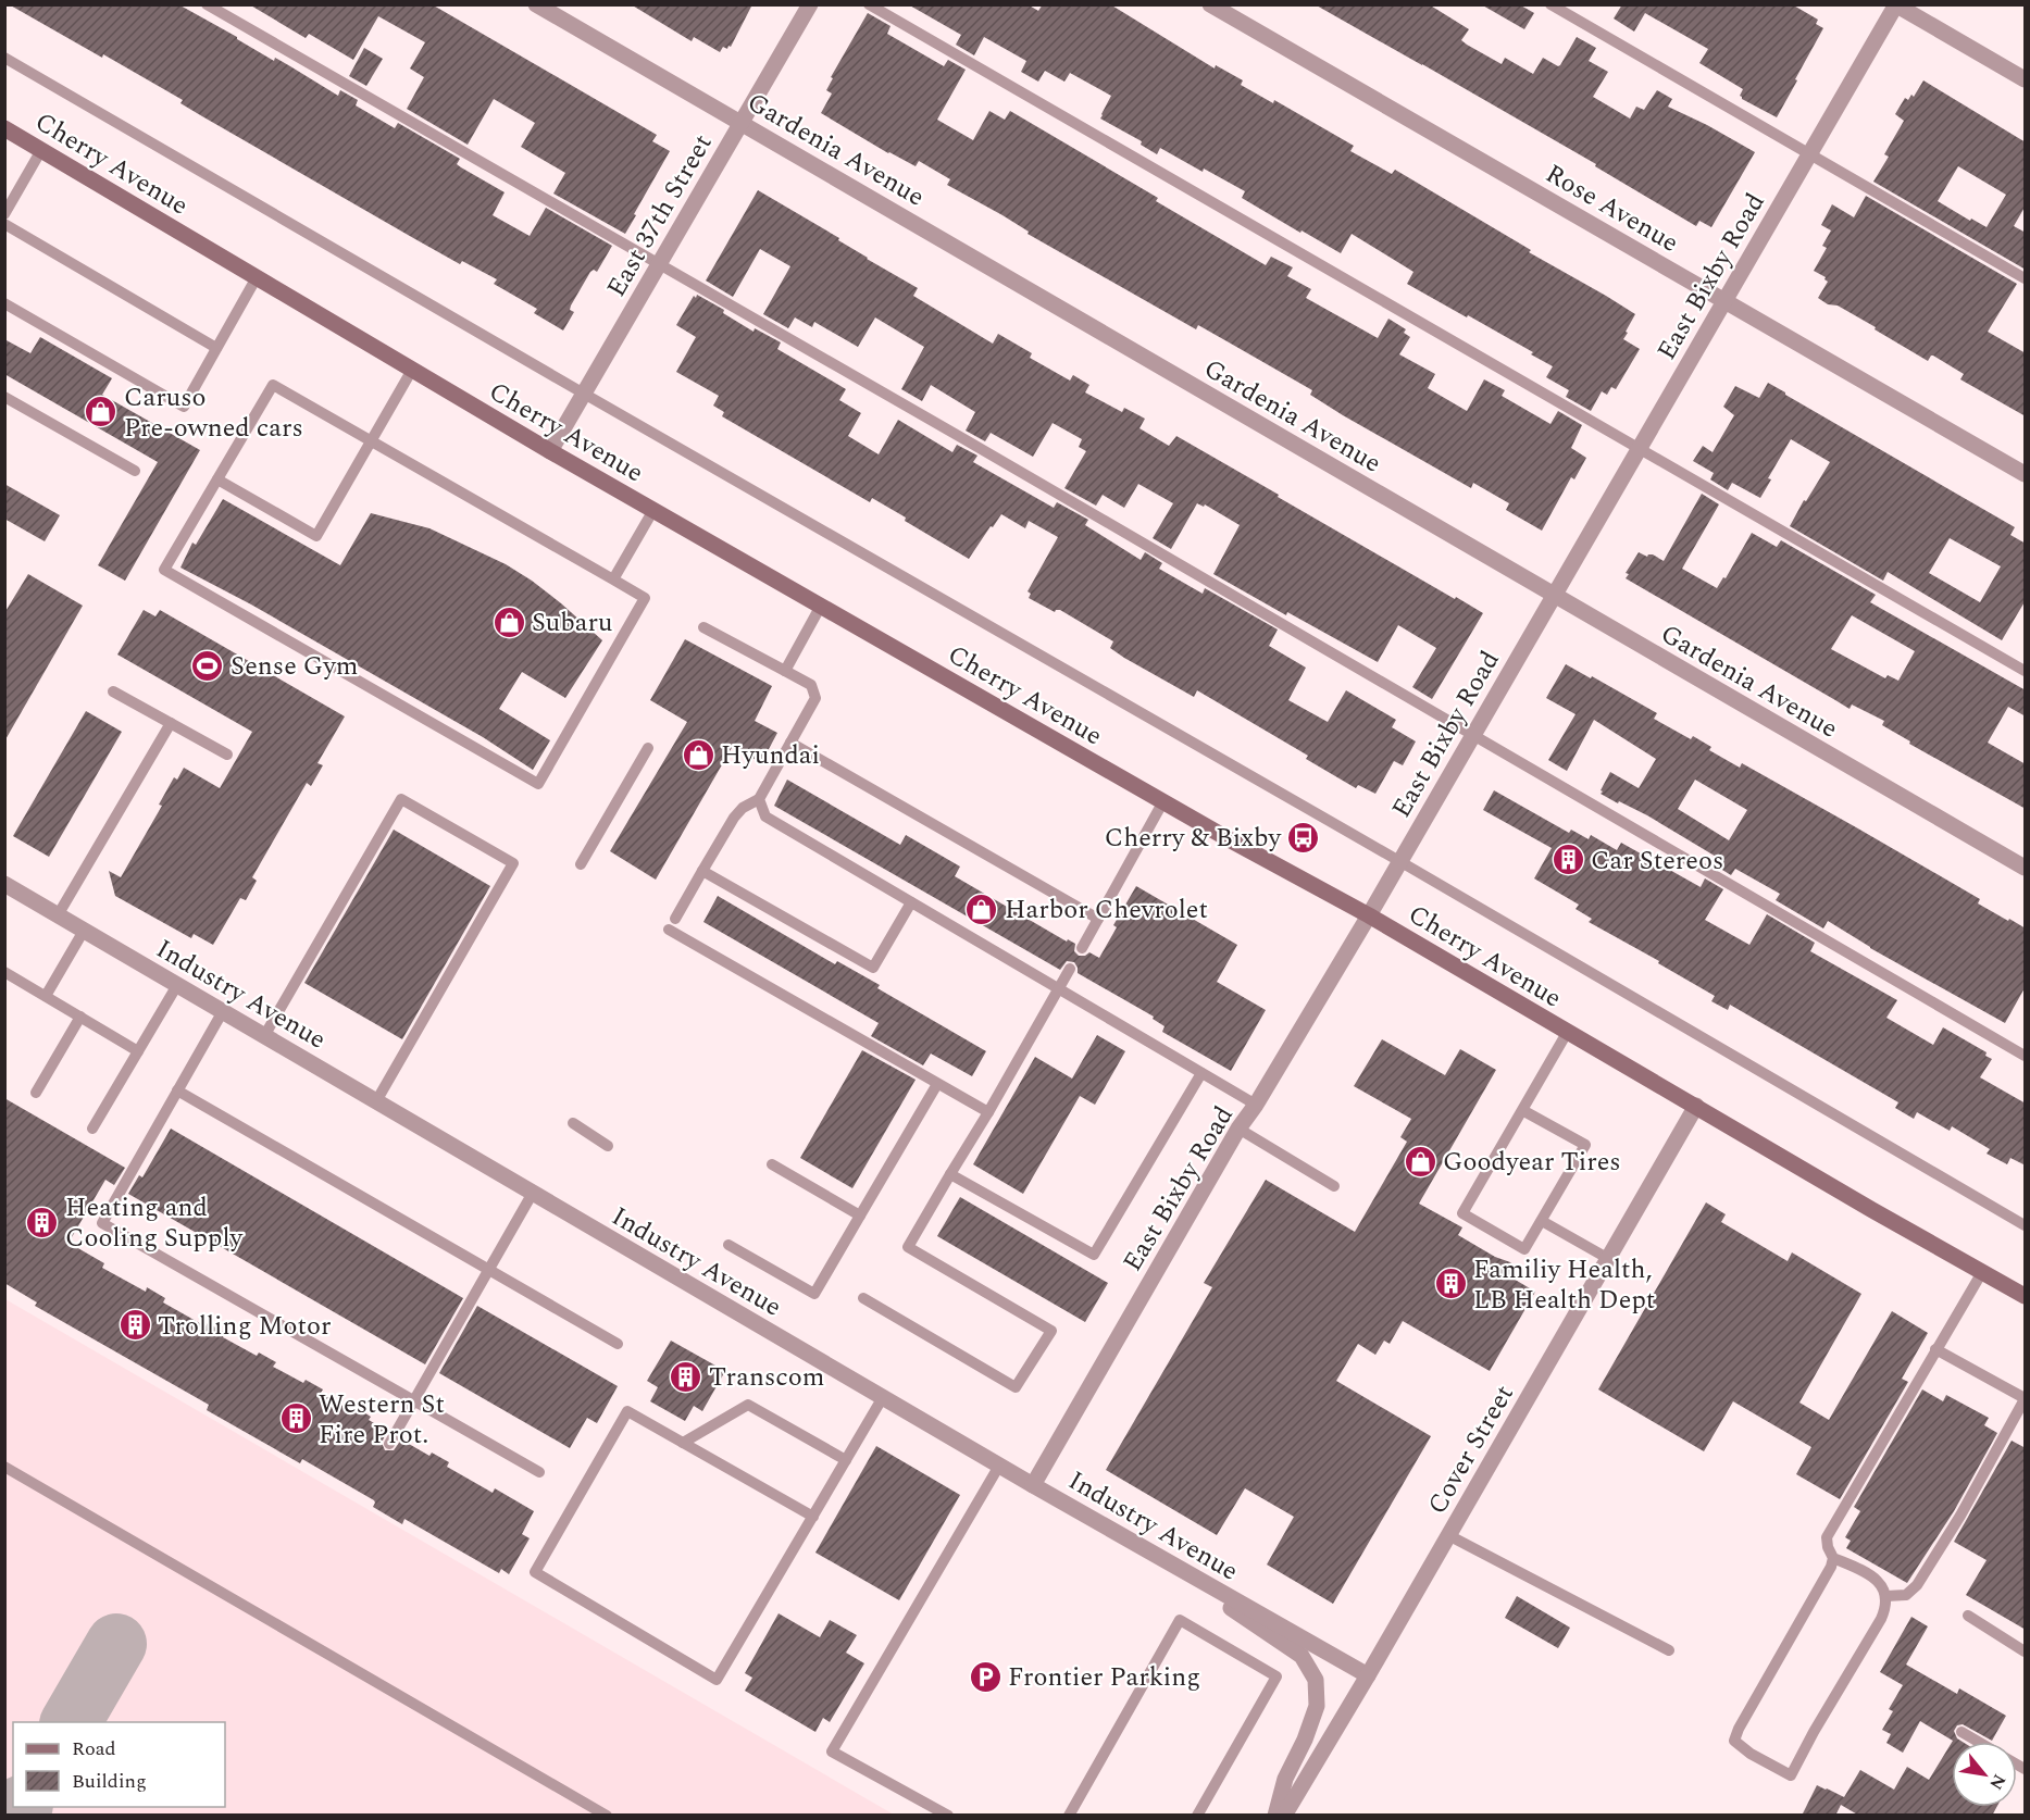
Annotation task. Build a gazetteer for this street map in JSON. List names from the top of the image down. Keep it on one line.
{"streets":{"main road":["Cherry Avenue"],"street":["Gardenia Avenue","Rose Avenue","East 37th Street","East Bixby Road","Industry Avenue","Cover Street"]},"crossings":[["Gardenia Avenue","East 37th Street"],["Gardenia Avenue","East Bixby Road"],["Cherry Avenue","East 37th Street"],["Cherry Avenue","East Bixby Road"],["Cherry Avenue","Cover Street"],["Rose Avenue","East Bixby Road"],["East Bixby Road","Industry Avenue"],["Industry Avenue","Cover Street"]],"places":{"shop":["Caruso Pre-owned cars","Subaru","Hyundai","Harbor Chevrolet","Goodyear Tires"],"sports":["Sense Gym"],"bus stop":["Cherry & Bixby"],"building":["Car Stereos","Heating and Cooling Supply","Familiy Health, LB Health Dept","Trolling Motor","Transcom","Western St Fire Prot."],"parking":["Frontier Parking"]},"legend":["Road","Building"],"north":"bottom right"}
